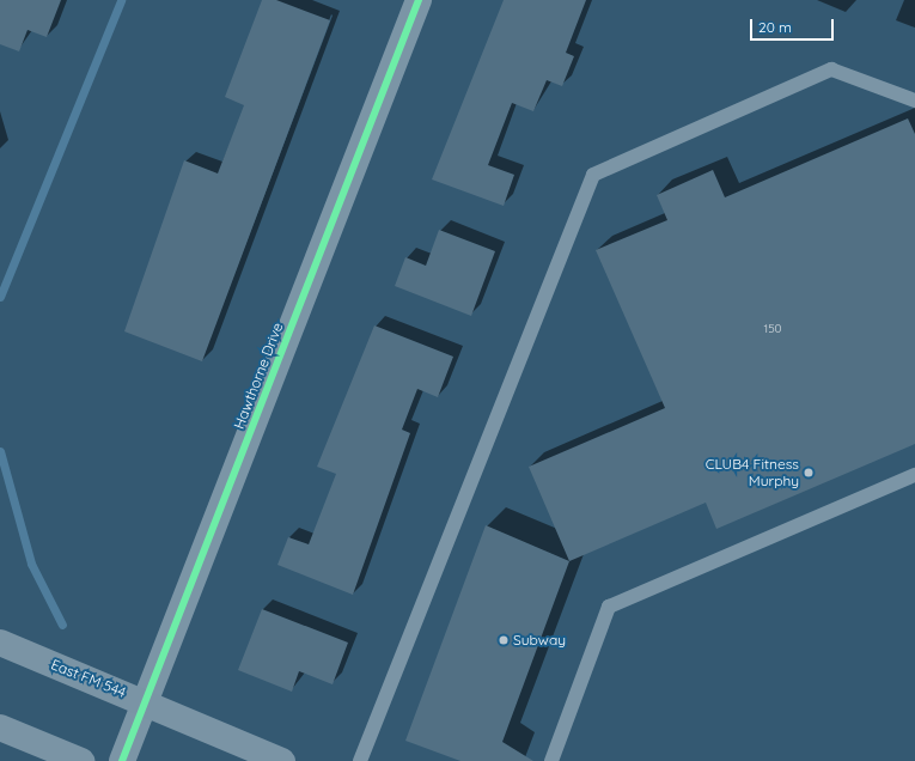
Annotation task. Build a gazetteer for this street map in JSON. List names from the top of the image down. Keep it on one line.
{"streets":{"main road":["East FM 544"],"street":["Hawthorne Drive"]},"crossings":[["Hawthorne Drive","East FM 544"]],"places":["CLUB4 Fitness Murphy","Subway"],"house_numbers":["150"],"scale_bar":"20 m"}
